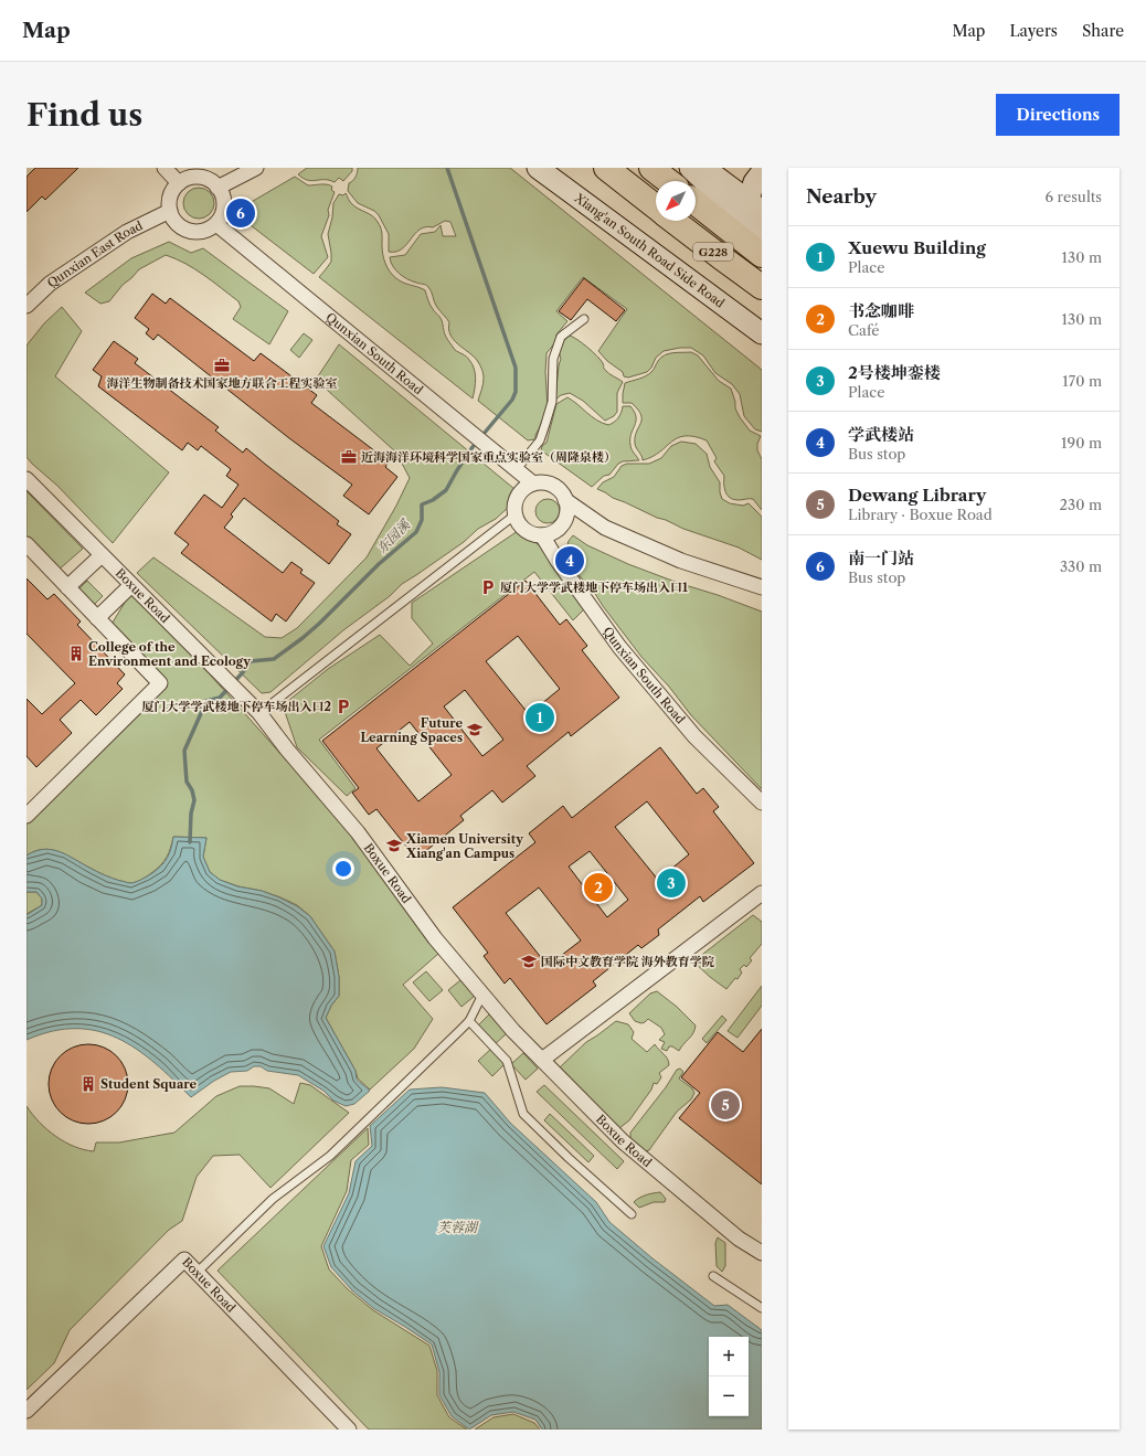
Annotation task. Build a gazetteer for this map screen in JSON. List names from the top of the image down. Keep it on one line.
{"streets":{"highway":["G228"],"main road":["Xiang'an South Road Side Road"],"street":["Qunxian East Road","Qunxian South Road","Boxue Road"]},"crossings":[["Qunxian East Road","Qunxian South Road"]],"water":["东园溪","芙蓉湖"],"places":{"office":["海洋生物制备技术国家地方联合工程实验室","近海海洋环境科学国家重点实验室（周隆泉楼）"],"parking":["厦门大学学武楼地下停车场出入口1","厦门大学学武楼地下停车场出入口2"],"building":["College of the Environment and Ecology","Student Square"],"school or university":["Future Learning Spaces","Xiamen University Xiang'an Campus","国际中文教育学院 海外教育学院"]},"north":"bottom left","page":{"header":"Map","nav":["Map","Layers","Share"],"buttons":"Directions","title":"Find us","heading":["Nearby","6 results"],"pins":["6","4","1","3","2","5"],"list":[{"mark":"1","name":"Xuewu Building","note":"Place","value":"130 m"},{"mark":"2","name":"书念咖啡","note":"Café","value":"130 m"},{"mark":"3","name":"2号楼坤銮楼","note":"Place","value":"170 m"},{"mark":"4","name":"学武楼站","note":"Bus stop","value":"190 m"},{"mark":"5","name":"Dewang Library","note":"Library · Boxue Road","value":"230 m"},{"mark":"6","name":"南一门站","note":"Bus stop","value":"330 m"}],"map_buttons":["+","−"]}}
